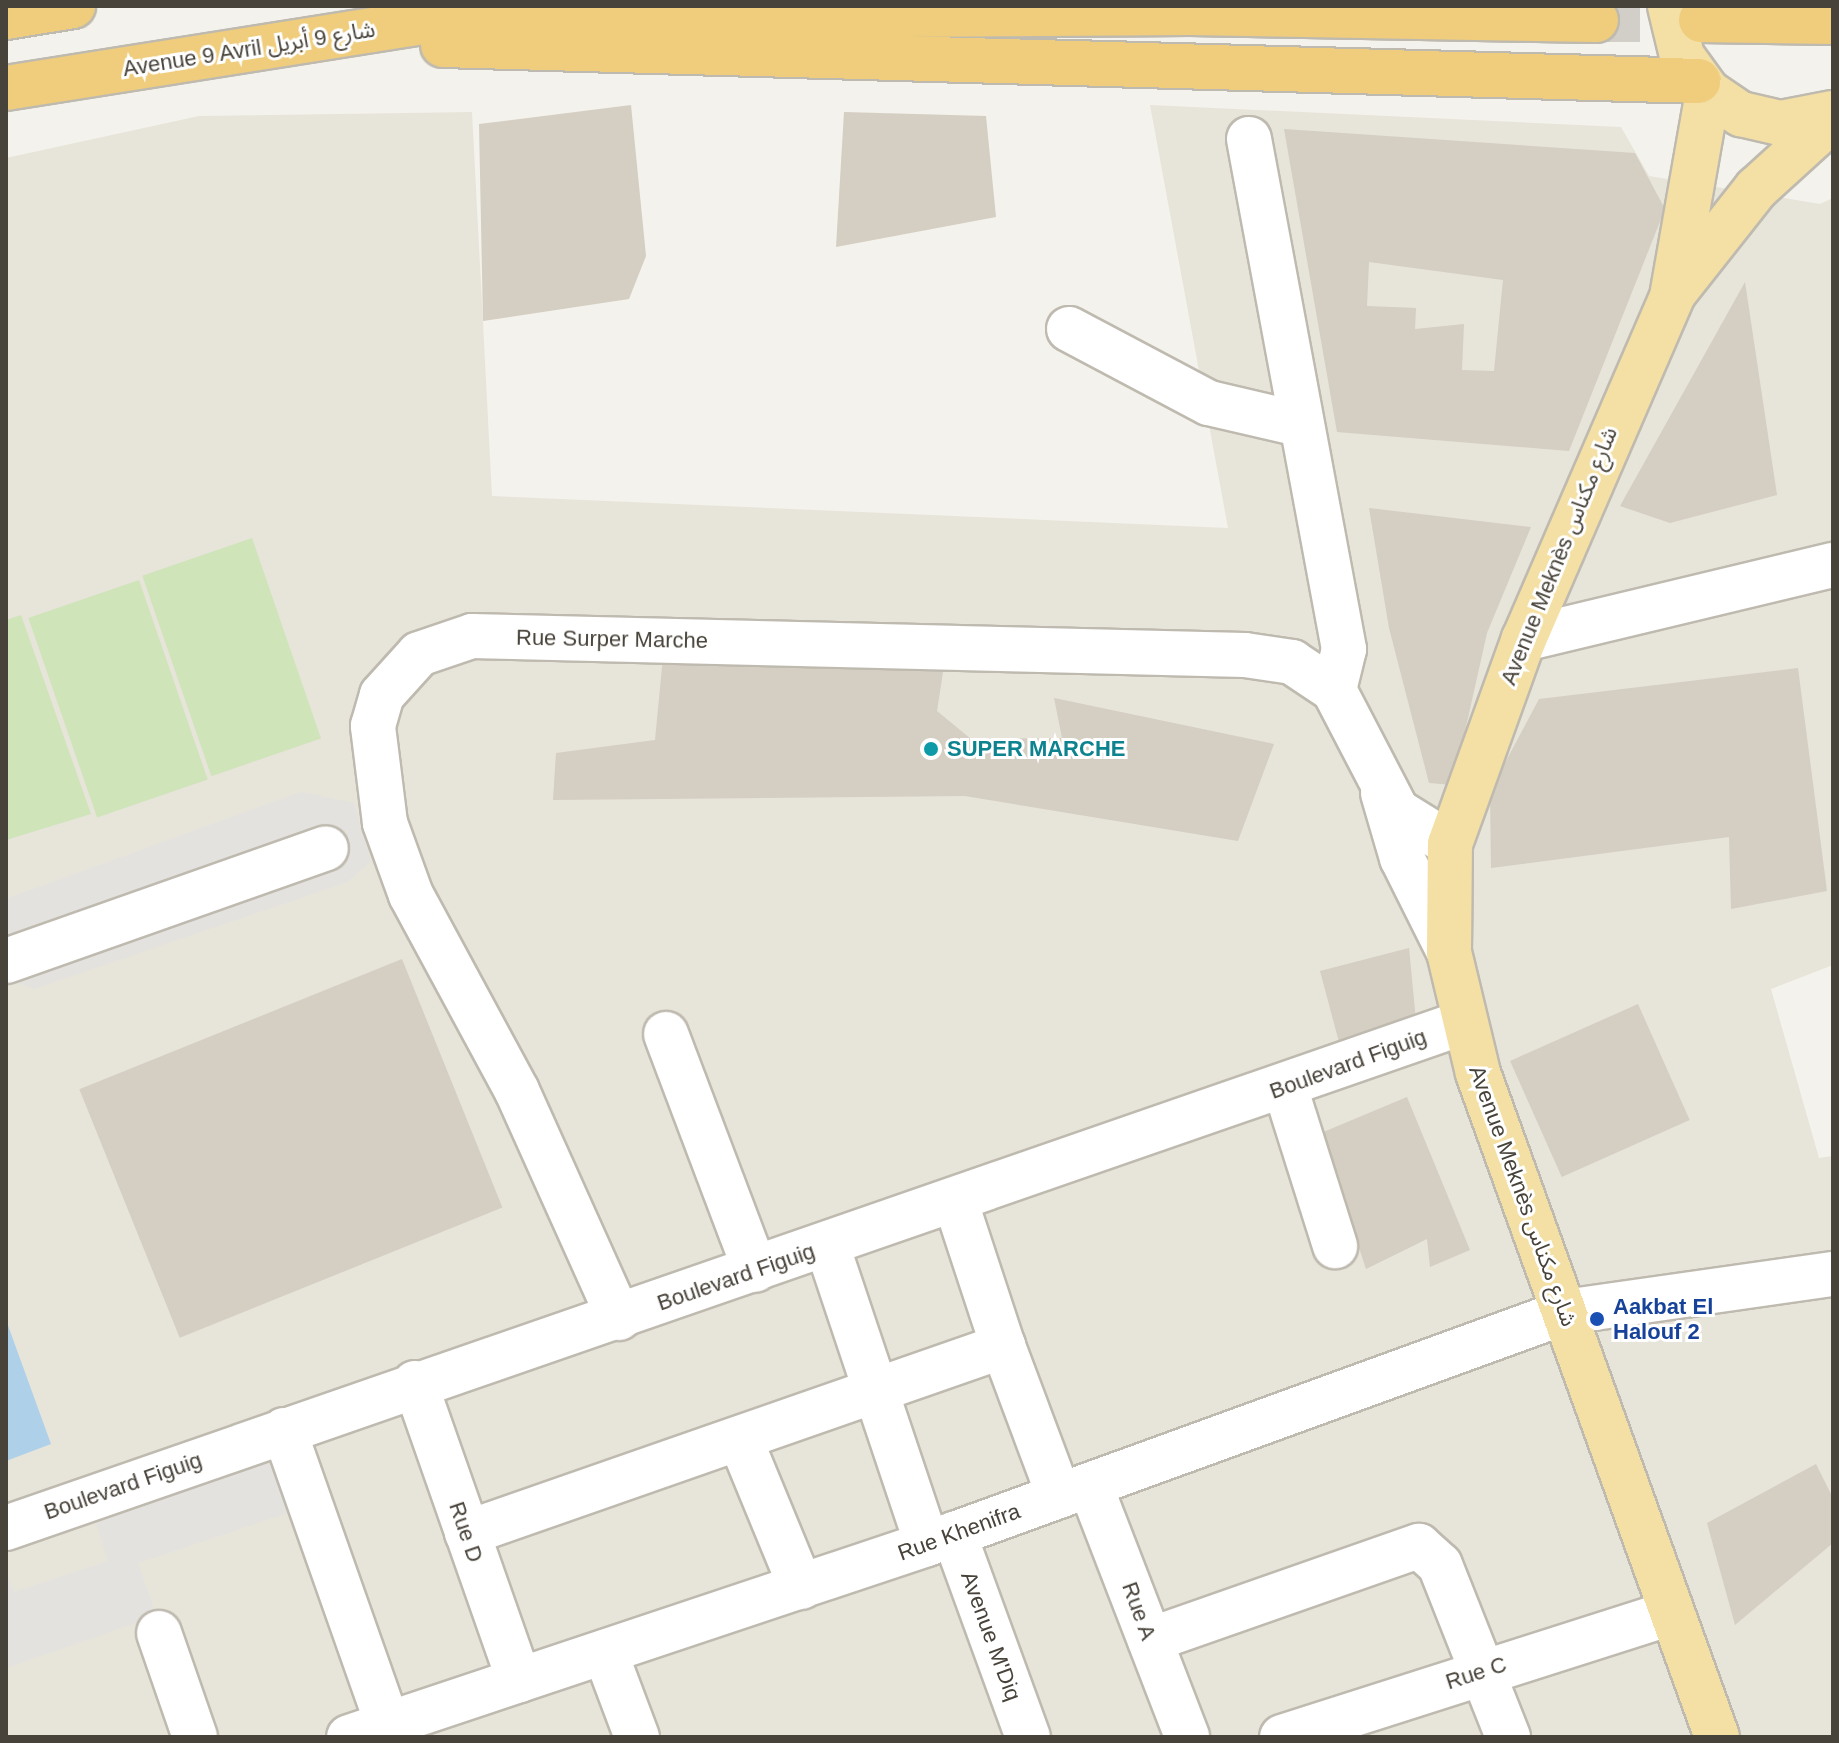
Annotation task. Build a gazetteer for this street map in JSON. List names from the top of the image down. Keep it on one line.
{"streets":{"highway":["Avenue 9 Avril شارع 9 أبريل"],"main road":["Avenue Meknès شارع مكناس"],"street":["Rue Surper Marche","Boulevard Figuig","Rue D","Rue Khenifra","Rue A","Avenue M'Diq","Rue C"]},"crossings":[["Avenue Meknès شارع مكناس","Boulevard Figuig"],["Avenue Meknès شارع مكناس","Rue Khenifra"],["Avenue Meknès شارع مكناس","Rue C"],["Rue Surper Marche","Boulevard Figuig"],["Boulevard Figuig","Rue D"],["Boulevard Figuig","Rue A"],["Boulevard Figuig","Avenue M'Diq"],["Rue D","Rue Khenifra"],["Rue Khenifra","Rue A"],["Rue Khenifra","Avenue M'Diq"]],"places":["SUPER MARCHE","Aakbat El Halouf 2"]}
